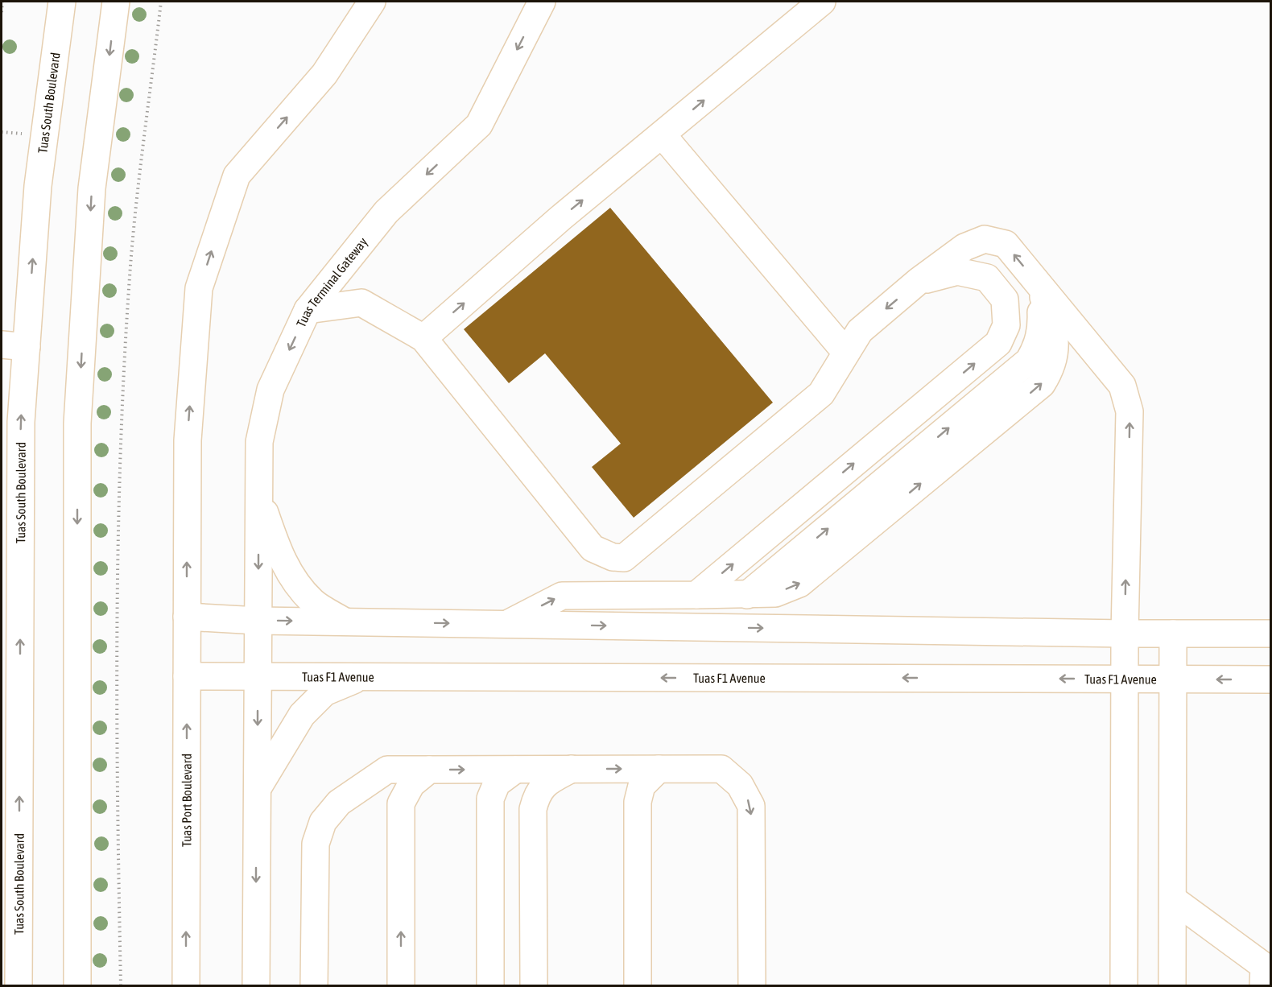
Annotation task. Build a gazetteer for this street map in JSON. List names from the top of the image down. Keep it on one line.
{"streets":{"street":["Tuas South Boulevard","Tuas Terminal Gateway","Tuas F1 Avenue","Tuas Port Boulevard"]},"crossings":[["Tuas F1 Avenue","Tuas Port Boulevard"]]}
